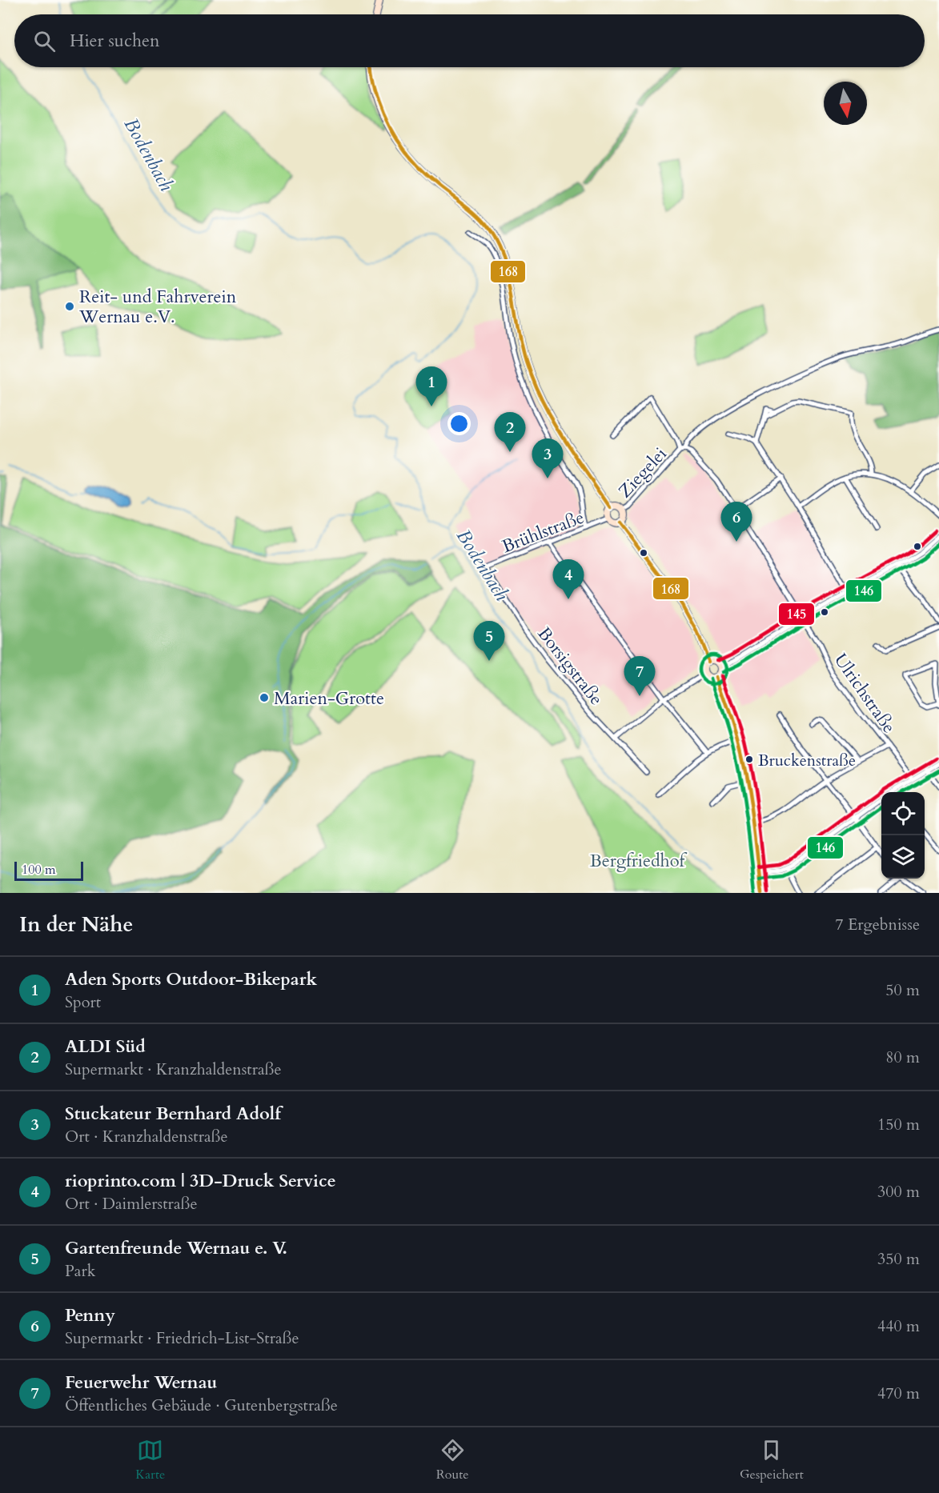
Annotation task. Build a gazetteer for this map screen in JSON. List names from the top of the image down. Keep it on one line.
{"streets":{"street":["Ziegelei","Brühlstraße","Borsigstraße","Ulrichstraße"]},"crossings":[["Ziegelei","Brühlstraße"],["Ziegelei","Ulrichstraße"],["Brühlstraße","Borsigstraße"]],"water":["Bodenbach"],"parks":["Bergfriedhof"],"places":["Reit- und Fahrverein Wernau e.V.","Marien-Grotte","Bruckenstraße"],"lines":["transit line 168","transit line 145","transit line 146"],"scale_bar":"100 m","north":"bottom","page":{"search":"Hier suchen","pins":["1","2","3","6","4","5","7"],"scale":"100 m","heading":["In der Nähe","7 Ergebnisse"],"list":[{"mark":"1","name":"Aden Sports Outdoor-Bikepark","note":"Sport","value":"50 m"},{"mark":"2","name":"ALDI Süd","note":"Supermarkt · Kranzhaldenstraße","value":"80 m"},{"mark":"3","name":"Stuckateur Bernhard Adolf","note":"Ort · Kranzhaldenstraße","value":"150 m"},{"mark":"4","name":"rioprinto.com | 3D-Druck Service","note":"Ort · Daimlerstraße","value":"300 m"},{"mark":"5","name":"Gartenfreunde Wernau e. V.","note":"Park","value":"350 m"},{"mark":"6","name":"Penny","note":"Supermarkt · Friedrich-List-Straße","value":"440 m"},{"mark":"7","name":"Feuerwehr Wernau","note":"Öffentliches Gebäude · Gutenbergstraße","value":"470 m"}],"nav":["Karte","Route","Gespeichert"]}}
